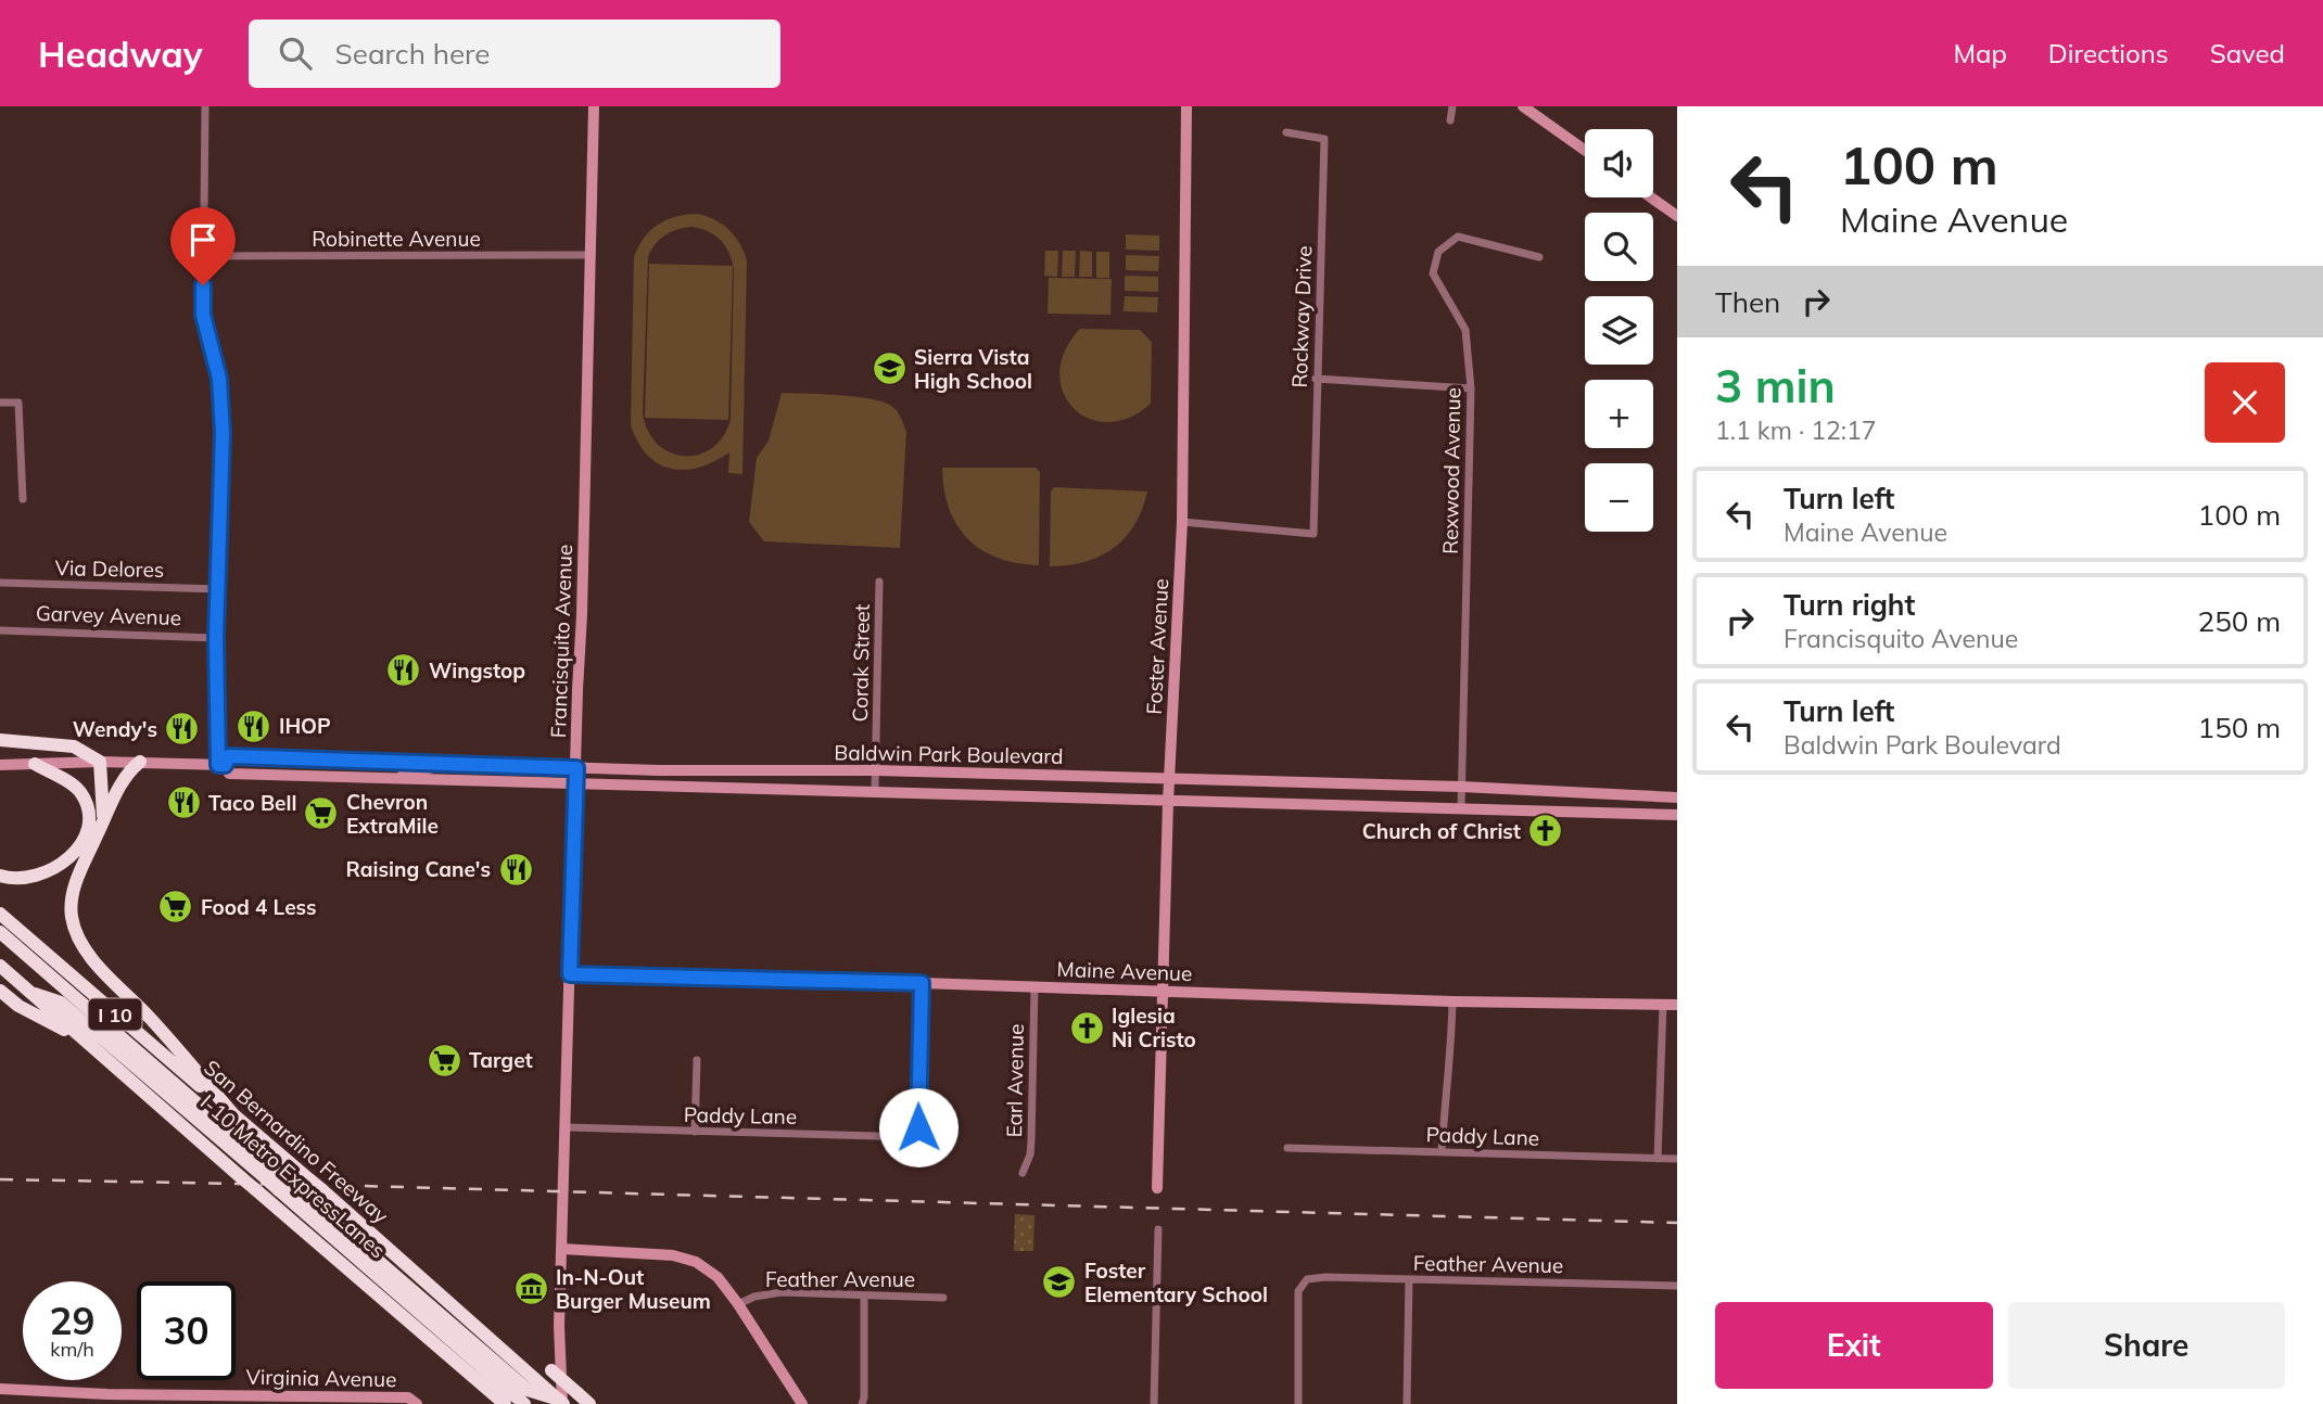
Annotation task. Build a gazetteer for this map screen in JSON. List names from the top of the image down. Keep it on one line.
{"streets":{"highway":["I 10","San Bernardino Freeway","I-10 Metro ExpressLanes"],"street":["Robinette Avenue","Rockway Drive","Rexwood Avenue","Via Delores","Garvey Avenue","Francisquito Avenue","Foster Avenue","Corak Street","Baldwin Park Boulevard","Maine Avenue","Earl Avenue","Paddy Lane","Feather Avenue","Virginia Avenue"]},"crossings":[["Robinette Avenue","Francisquito Avenue"],["Rockway Drive","Foster Avenue"],["Rexwood Avenue","Baldwin Park Boulevard"],["Francisquito Avenue","Baldwin Park Boulevard"],["Francisquito Avenue","Maine Avenue"],["Francisquito Avenue","Paddy Lane"],["Francisquito Avenue","San Bernardino Freeway"],["Francisquito Avenue","I-10 Metro ExpressLanes"],["Foster Avenue","Baldwin Park Boulevard"],["Foster Avenue","Maine Avenue"],["Corak Street","Baldwin Park Boulevard"],["Maine Avenue","Earl Avenue"],["Maine Avenue","Paddy Lane"],["I 10","I-10 Metro ExpressLanes"],["San Bernardino Freeway","I-10 Metro ExpressLanes"]],"places":{"school or university":["Sierra Vista High School","Foster Elementary School"],"restaurant":["Wingstop","IHOP","Wendy's","Taco Bell","Raising Cane's"],"supermarket":["Chevron ExtraMile","Food 4 Less","Target"],"church":["Church of Christ","Iglesia Ni Cristo"],"museum":["In-N-Out Burger Museum"]},"page":{"header":"Headway","search":"Search here","nav":["Map","Directions","Saved"],"turn":["100 m","Maine Avenue"],"map_buttons":["+","−"],"then":"Then","heading":["3 min","1.1 km · 12:17"],"list":[{"name":"Turn left","note":"Maine Avenue","value":"100 m"},{"name":"Turn right","note":"Francisquito Avenue","value":"250 m"},{"name":"Turn left","note":"Baldwin Park Boulevard","value":"150 m"}],"speed":"29 km/h","limit":"30","buttons":["Exit","Share"]}}
